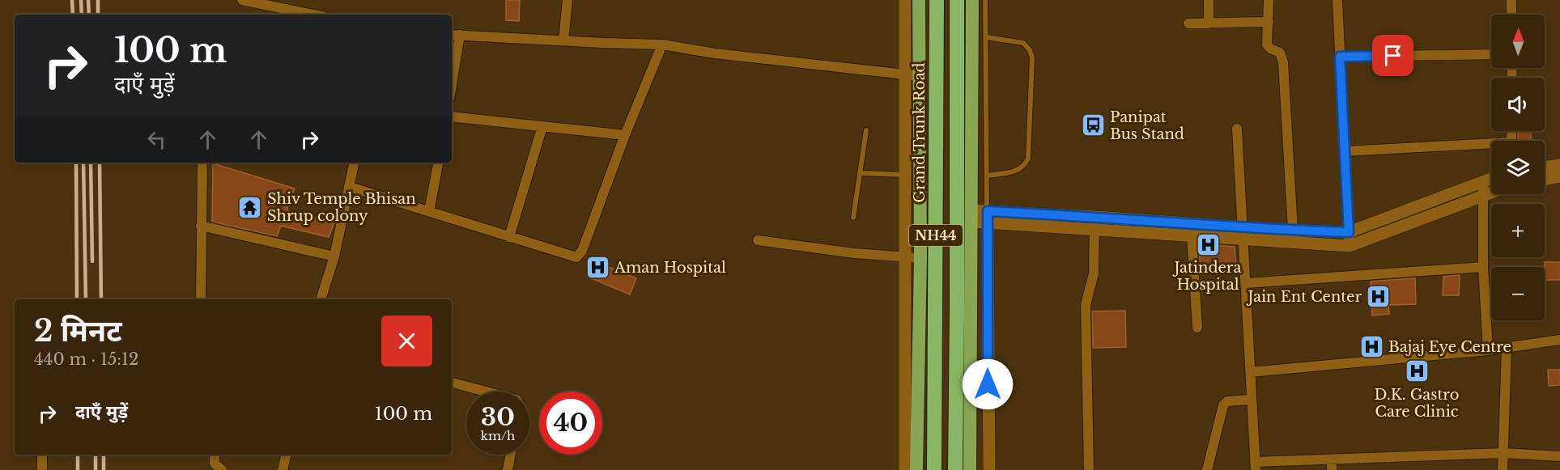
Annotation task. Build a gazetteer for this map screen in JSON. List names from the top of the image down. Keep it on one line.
{"streets":{"highway":["Grand Trunk Road","NH44"]},"places":{"bus stop":["Panipat Bus Stand"],"temple":["Shiv Temple Bhisan Shrup colony"],"hospital":["Jatindera Hospital","Aman Hospital","Jain Ent Center","Bajaj Eye Centre","D.K. Gastro Care Clinic"]},"north":"top","page":{"map_buttons":["+","−"],"turn":["100 m","दाएँ मुड़ें"],"heading":["2 मिनट","440 m · 15:12"],"list":[{"name":"दाएँ मुड़ें","value":"100 m"}],"speed":"30 km/h","limit":"40"}}
